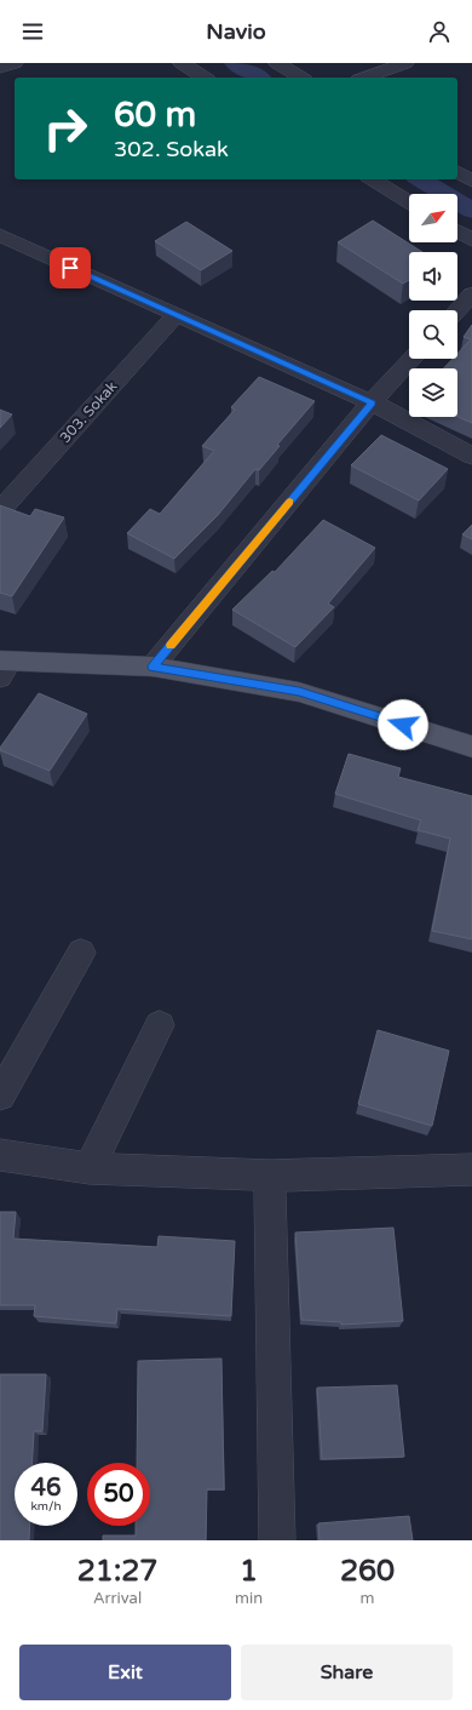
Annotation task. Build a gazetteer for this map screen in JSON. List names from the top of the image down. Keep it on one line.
{"streets":{"street":["303. Sokak"]},"north":"top right","page":{"header":"Navio","turn":["60 m","302. Sokak"],"speed":"46 km/h","limit":"50","eta":["21:27","Arrival","1","min","260","m"],"buttons":["Exit","Share"]}}
